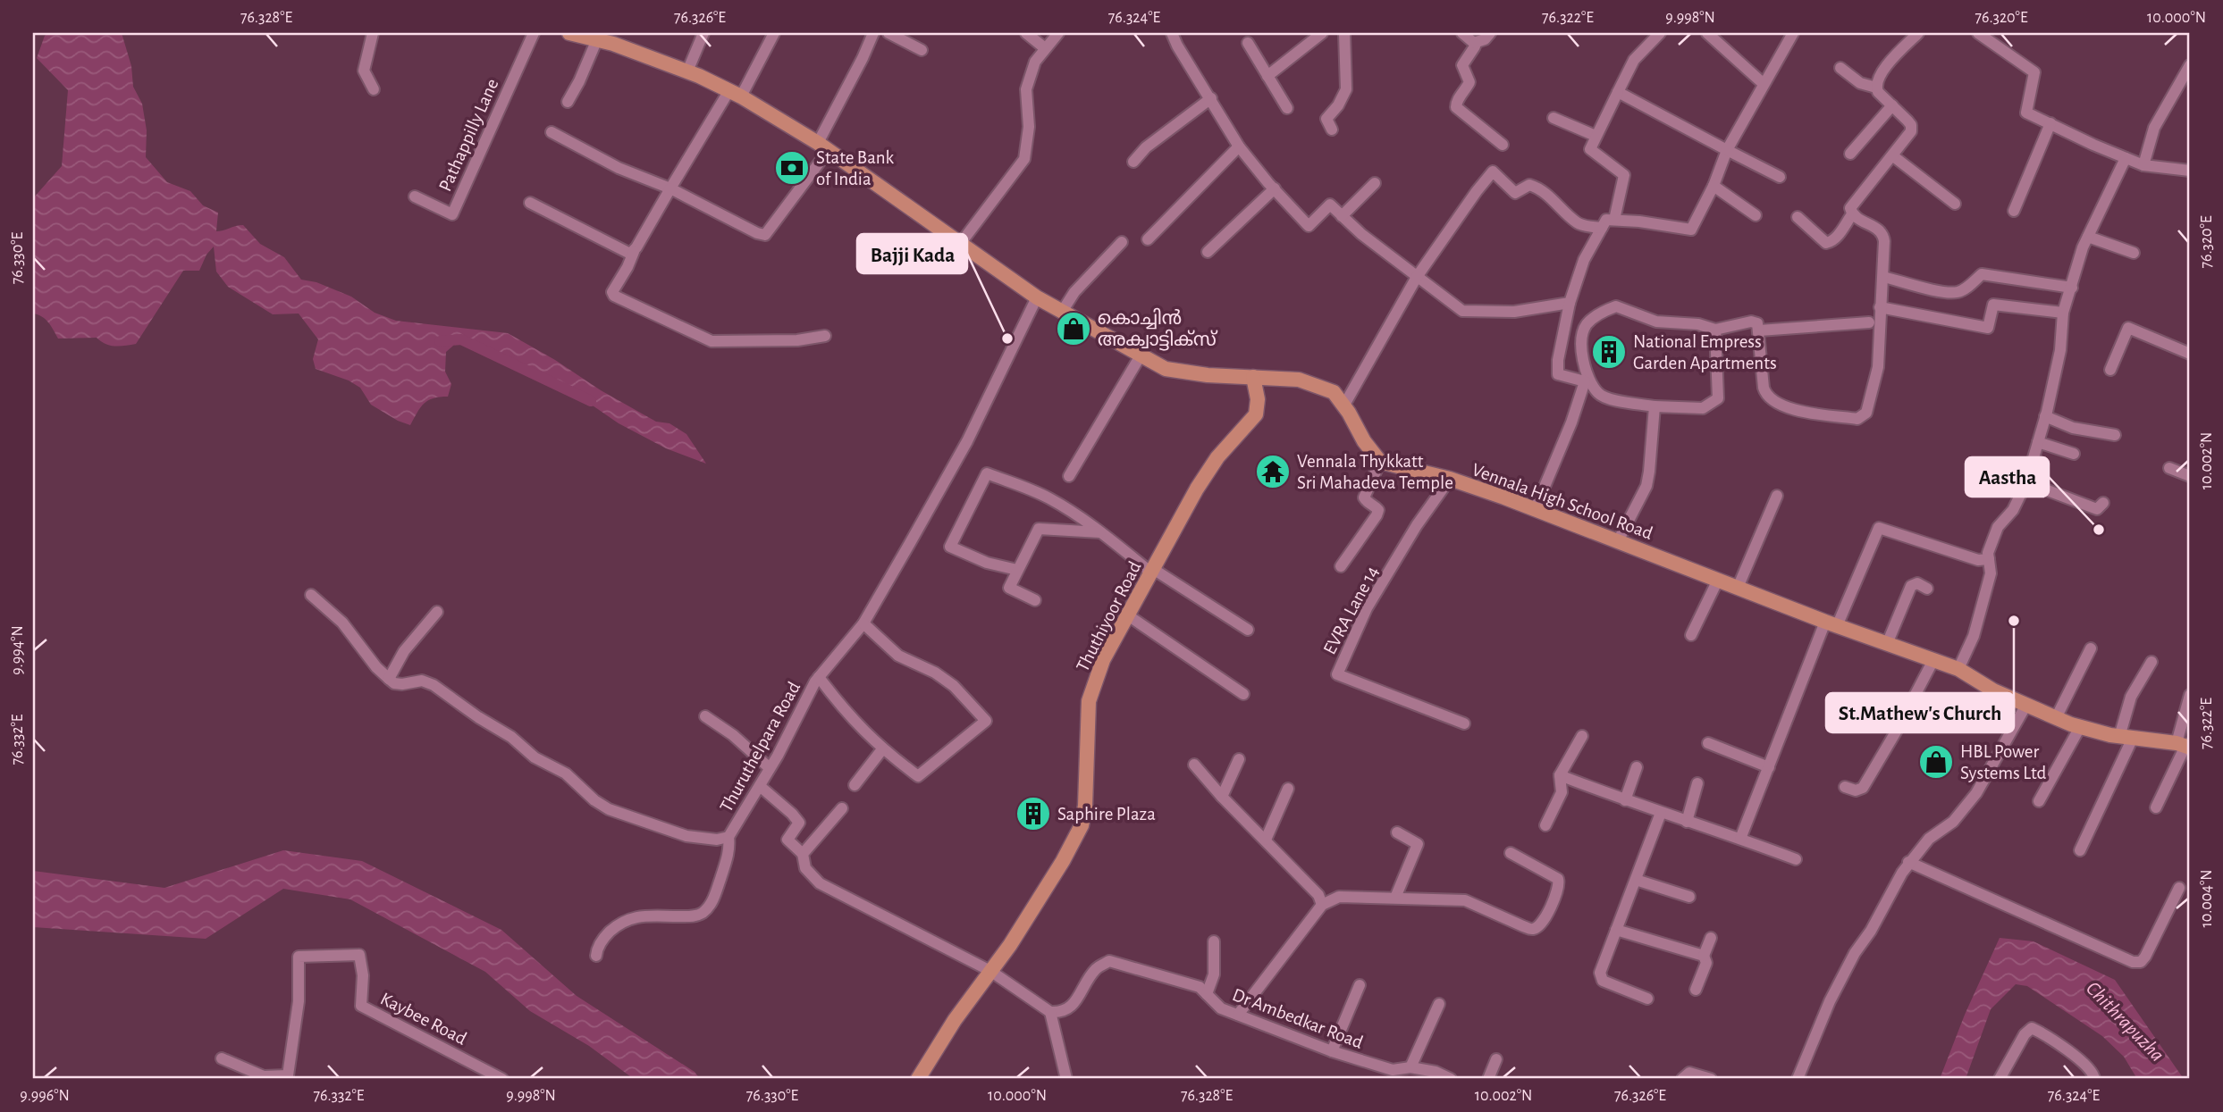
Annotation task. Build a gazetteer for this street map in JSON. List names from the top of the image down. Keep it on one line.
{"streets":{"main road":["Vennala High School Road","Thuthiyoor Road"],"street":["Pathappilly Lane","EVRA Lane 14","Thuruthelpara Road","Kaybee Road","Dr Ambedkar Road"]},"crossings":[["Vennala High School Road","EVRA Lane 14"]],"water":["Chithrapuzha"],"places":{"bank":["State Bank of India"],"shop":["കൊച്ചിൻ അക്വാട്ടിക്സ്","HBL Power Systems Ltd"],"other":["Bajji Kada","Aastha","St.Mathew's Church"],"building":["National Empress Garden Apartments","Saphire Plaza"],"temple":["Vennala Thykkatt Sri Mahadeva Temple"]},"coordinates":["76.328°E","76.326°E","76.324°E","76.322°E","9.998°N","76.320°E","10.000°N","76.330°E","10.002°N","9.994°N","76.332°E","10.004°N","9.996°N"]}
